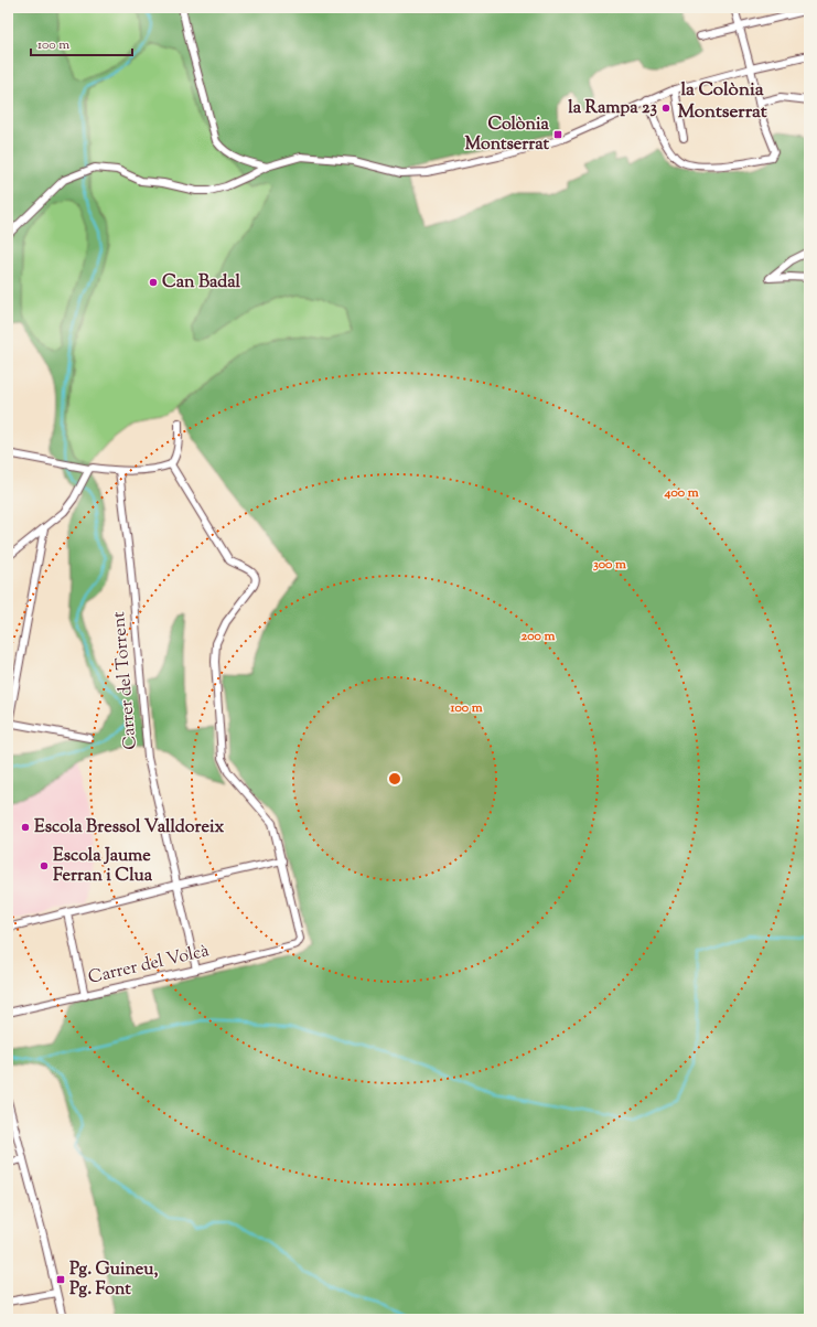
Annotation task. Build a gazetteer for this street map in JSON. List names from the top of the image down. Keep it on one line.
{"streets":{"street":["Carrer del Torrent","Carrer del Volcà"]},"crossings":[["Carrer del Torrent","Carrer del Volcà"]],"districts":["la Colònia Montserrat"],"places":{"other":["la Rampa 23","Can Badal","Escola Bressol Valldoreix","Escola Jaume Ferran i Clua"],"transit":["Colònia Montserrat","Pg. Guineu, Pg. Font"]},"scale_bar":"100 m","rings":["400 m","300 m","200 m","100 m"]}
